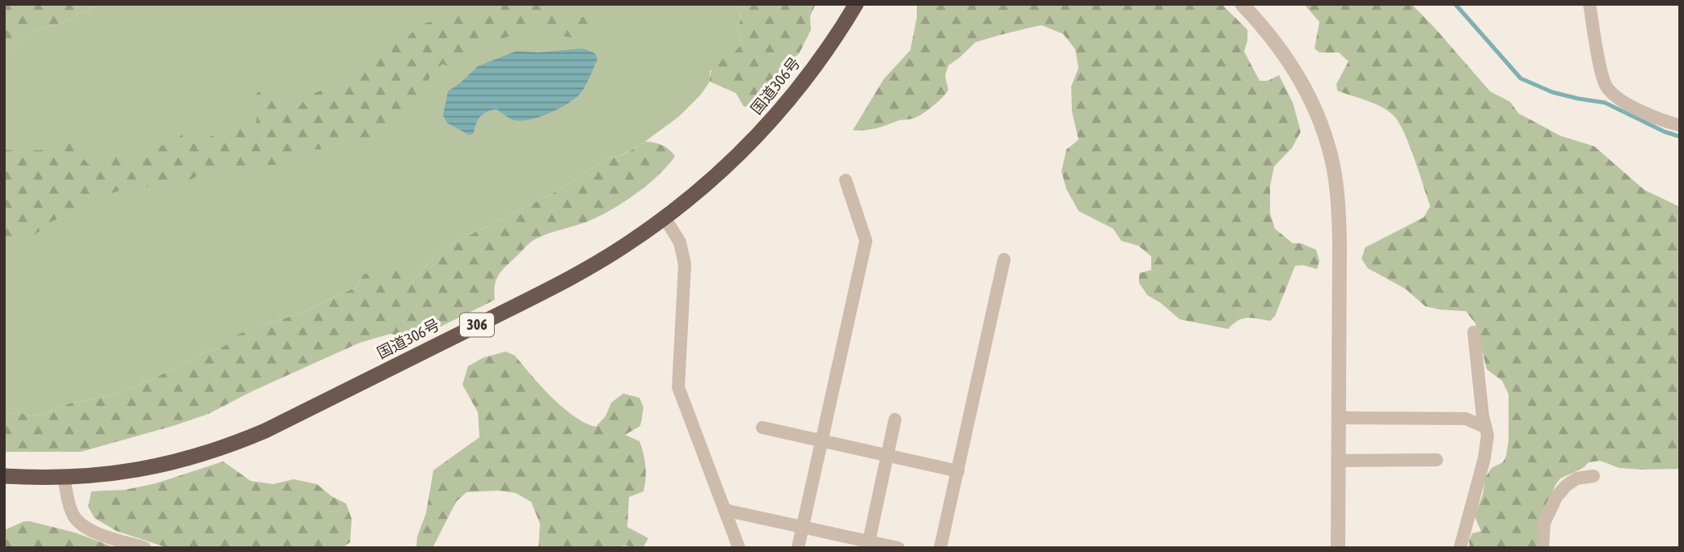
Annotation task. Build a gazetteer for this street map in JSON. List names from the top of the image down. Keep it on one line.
{"streets":{"highway":["国道306号","306"]}}
